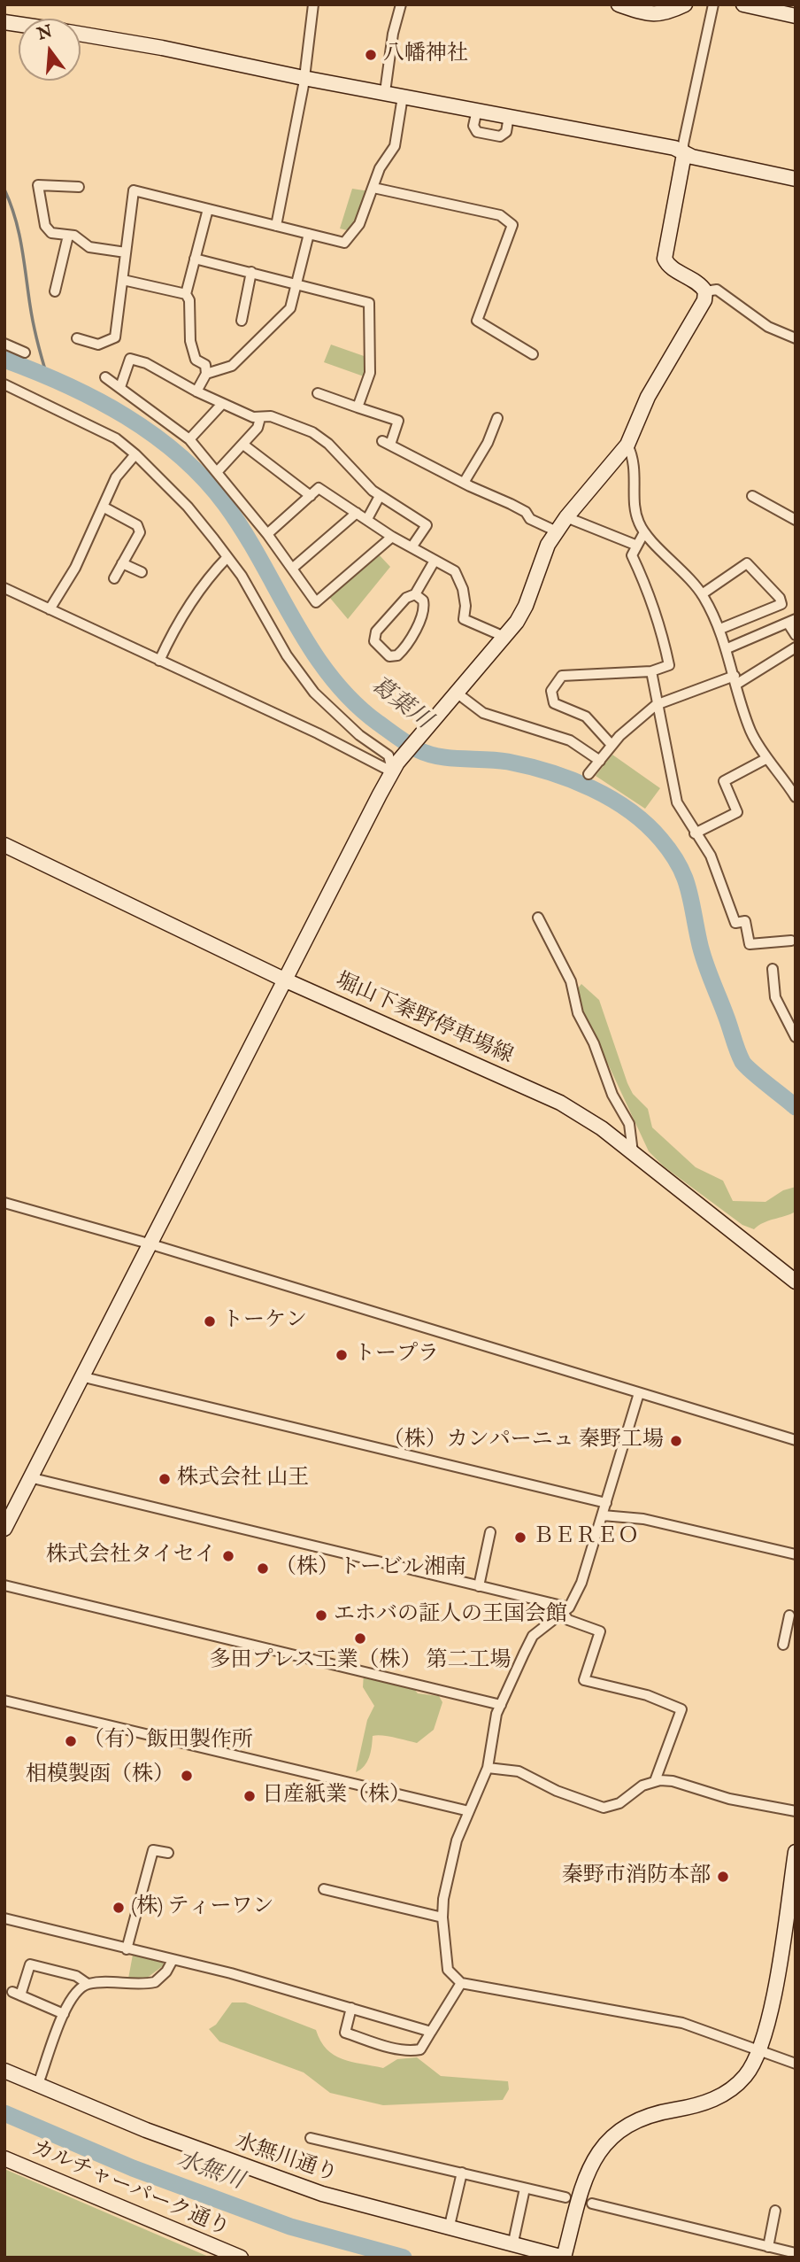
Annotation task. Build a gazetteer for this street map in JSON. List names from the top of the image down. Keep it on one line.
{"streets":{"street":["堀山下秦野停車場線","水無川通り","カルチャーパーク通り"]},"water":["葛葉川","水無川"],"places":["八幡神社","トーケン","トープラ","（株）カンパーニュ 秦野工場","株式会社 山王","ＢＥＲＥＯ","株式会社タイセイ","（株）トービル湘南","エホバの証人の王国会館","多田プレス工業（株） 第二工場","（有）飯田製作所","相模製函（株）","日産紙業（株）","秦野市消防本部","(株) ティーワン"],"north":"top"}
